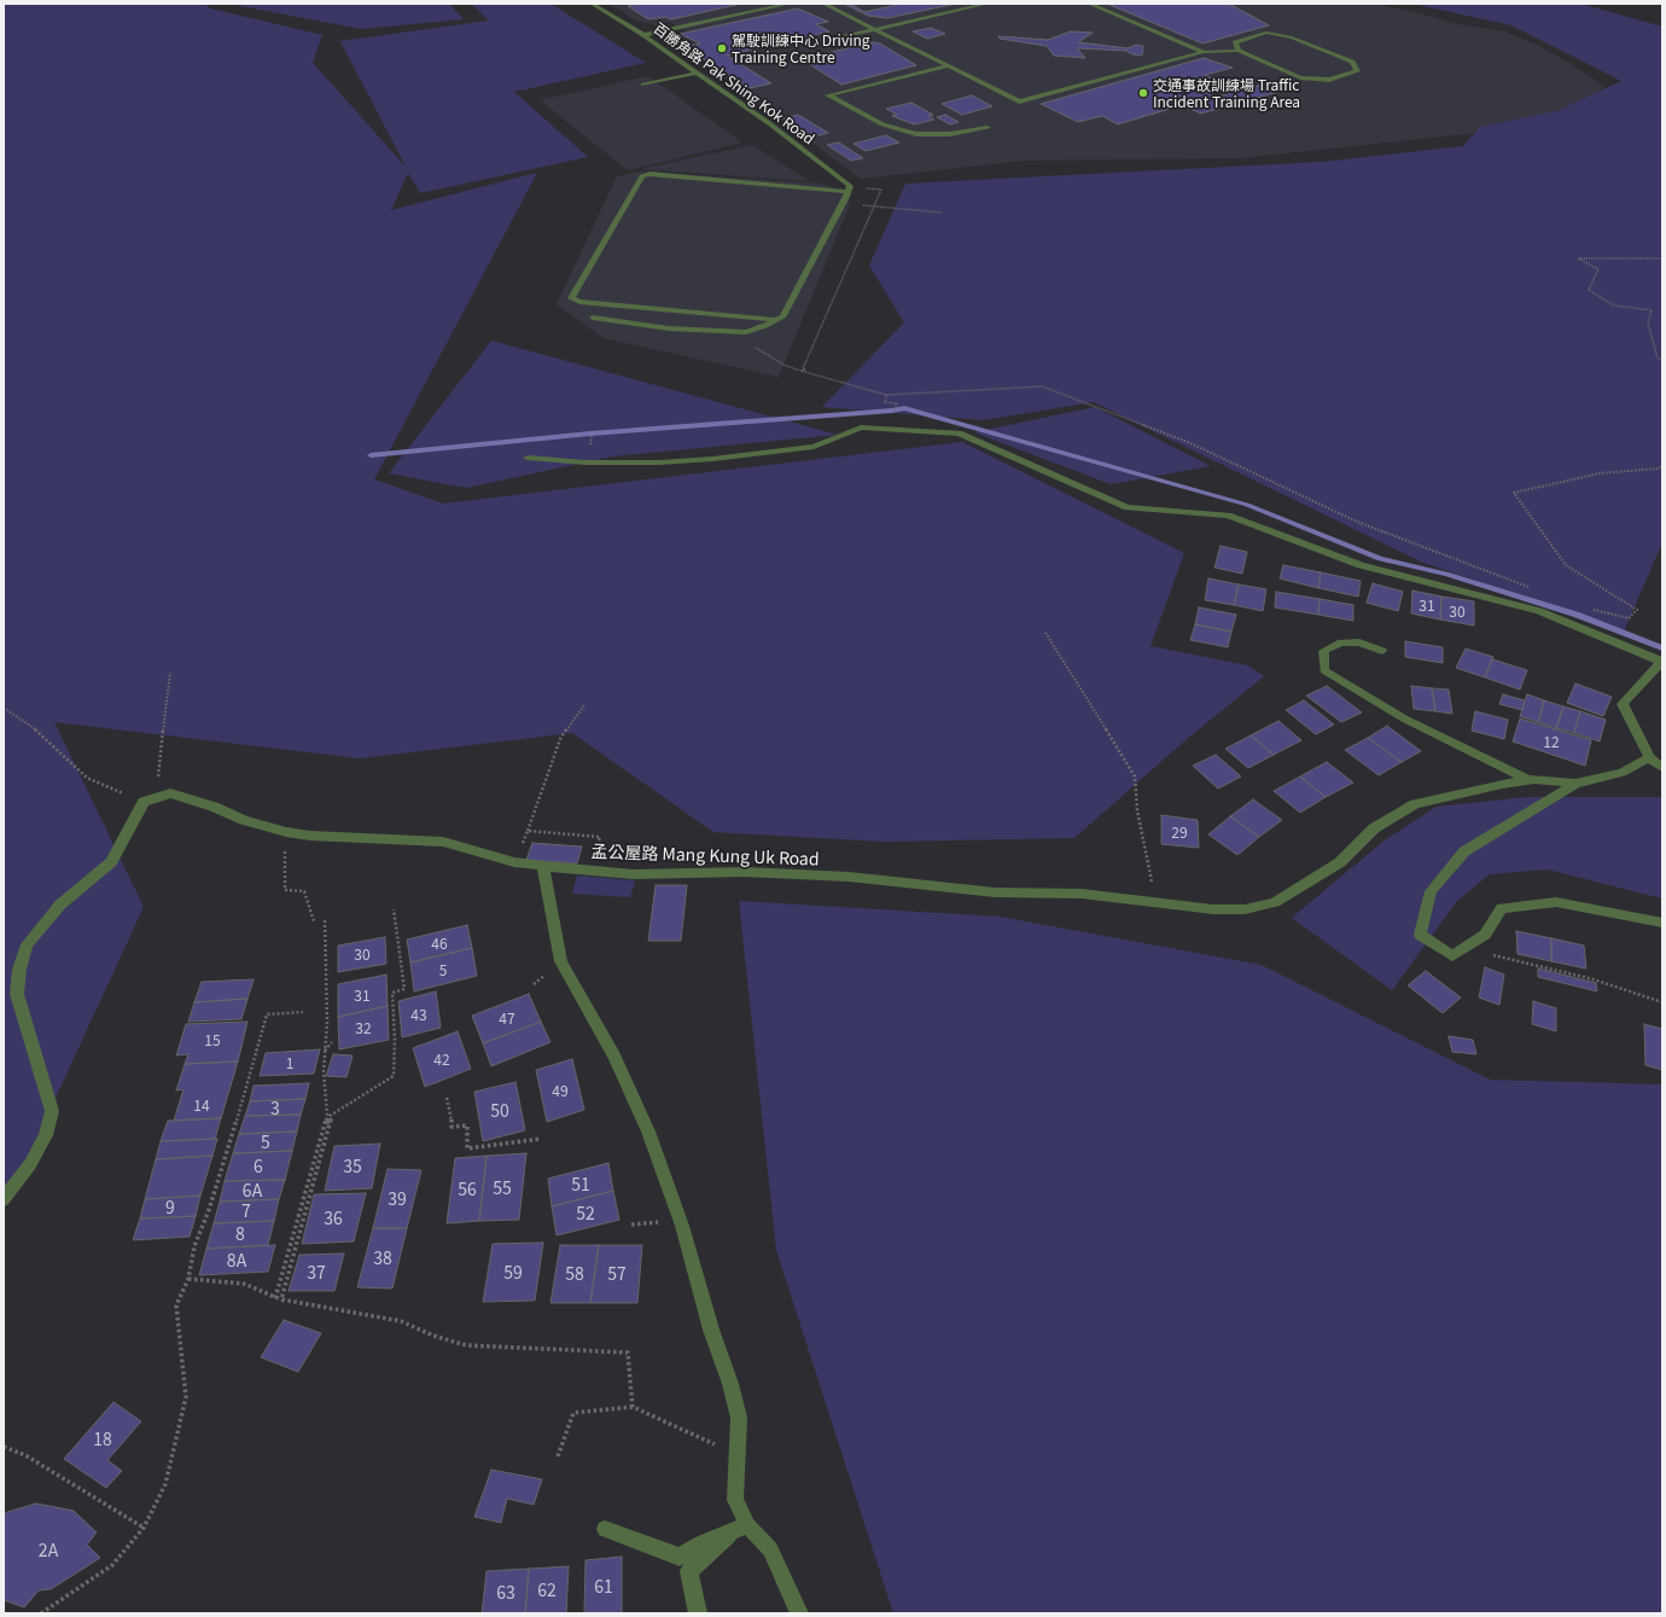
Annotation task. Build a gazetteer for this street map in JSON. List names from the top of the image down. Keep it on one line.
{"streets":{"street":["百勝角路 Pak Shing Kok Road","孟公屋路 Mang Kung Uk Road"]},"places":["駕駛訓練中心 Driving Training Centre","交通事故訓練場 Traffic Incident Training Area"],"house_numbers":["31","30","12","29","46","30","5","31","43","47","32","15","42","1","49","14","3","50","5","6","35","51","55","56","6A","39","9","7","52","36","8","38","8A","37","59","58","57","18","2A","61","62","63"]}
